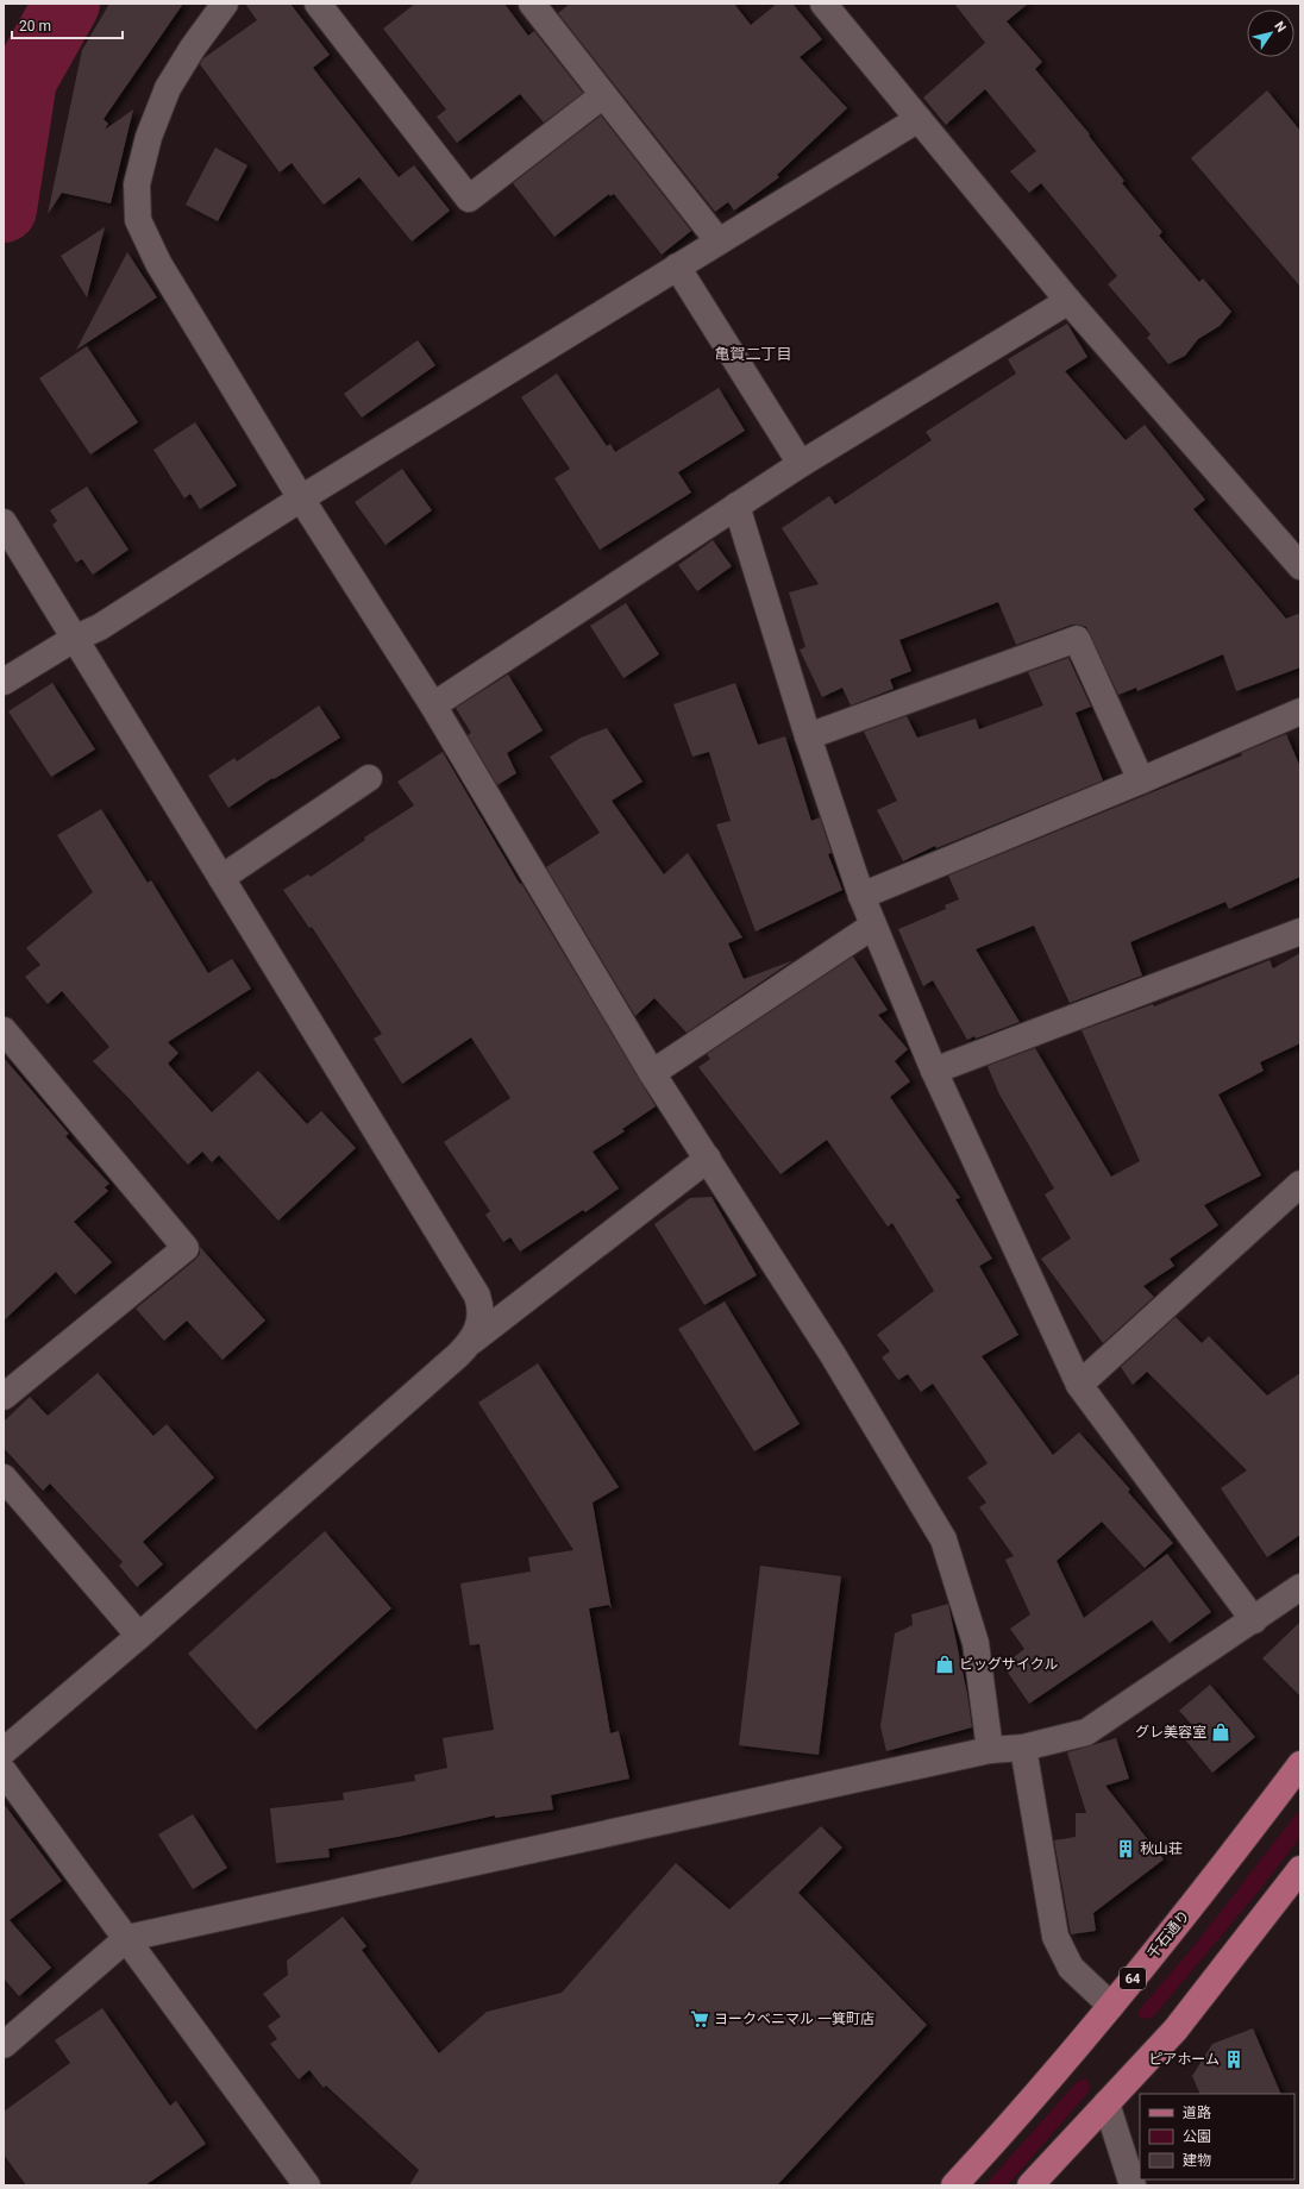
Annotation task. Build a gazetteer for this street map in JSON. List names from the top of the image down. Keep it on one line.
{"streets":{"main road":["千石通り","64"]},"districts":["亀賀二丁目"],"places":{"shop":["ビッグサイクル","グレ美容室"],"building":["秋山荘","ピアホーム"],"supermarket":["ヨークベニマル 一箕町店"]},"legend":["道路","公園","建物"],"scale_bar":"20 m","north":"top right"}
